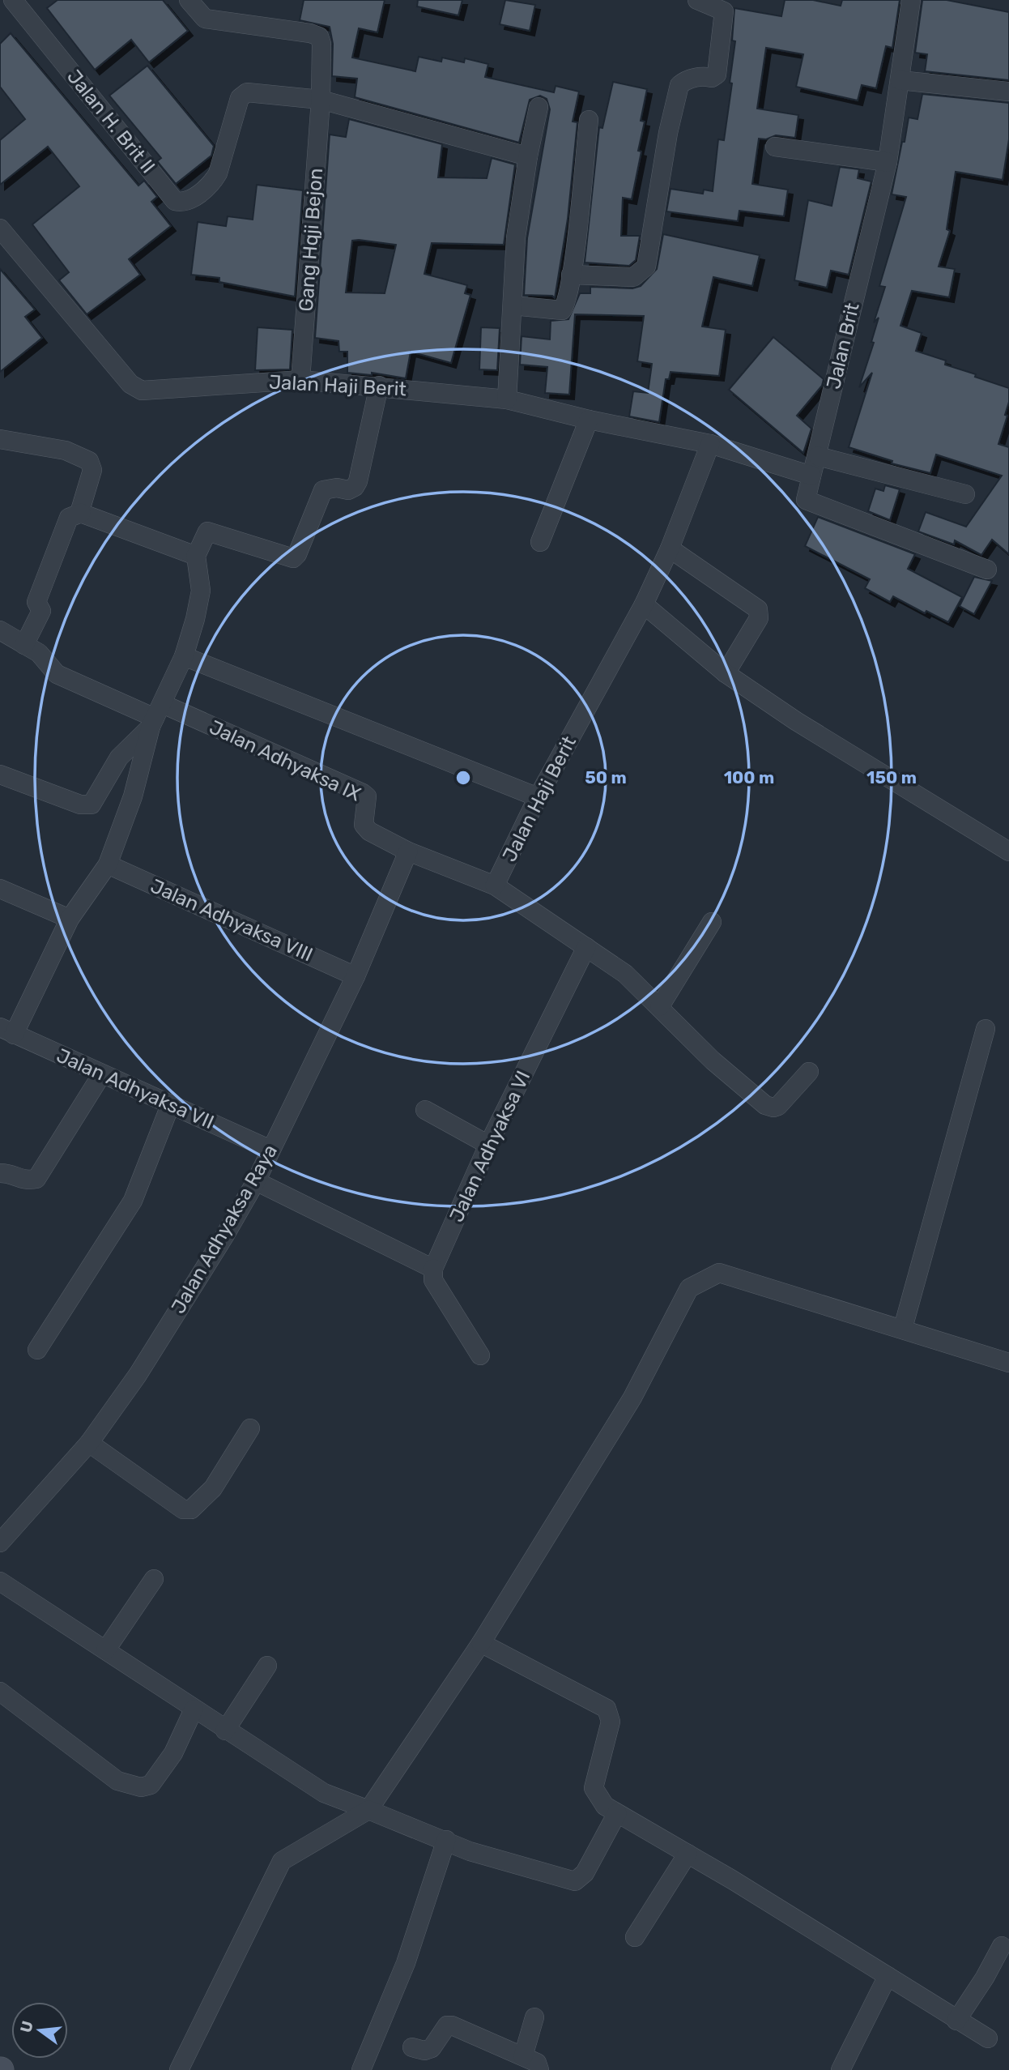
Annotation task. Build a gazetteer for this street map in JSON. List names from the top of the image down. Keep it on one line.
{"streets":{"street":["Jalan H. Brit II","Gang Hqji Bejon","Jalan Brit","Jalan Haji Berit","Jalan Adhyaksa IX","Jalan Adhyaksa VIII","Jalan Adhyaksa VII","Jalan Adhyaksa VI","Jalan Adhyaksa Raya"]},"crossings":[["Jalan H. Brit II","Gang Hqji Bejon"],["Gang Hqji Bejon","Jalan Haji Berit"],["Jalan Brit","Jalan Haji Berit"],["Jalan Haji Berit","Jalan Adhyaksa IX"],["Jalan Haji Berit","Jalan Adhyaksa Raya"],["Jalan Adhyaksa IX","Jalan Adhyaksa Raya"],["Jalan Adhyaksa VIII","Jalan Adhyaksa Raya"],["Jalan Adhyaksa VII","Jalan Adhyaksa Raya"]],"north":"left","rings":["50 m","100 m","150 m"]}
